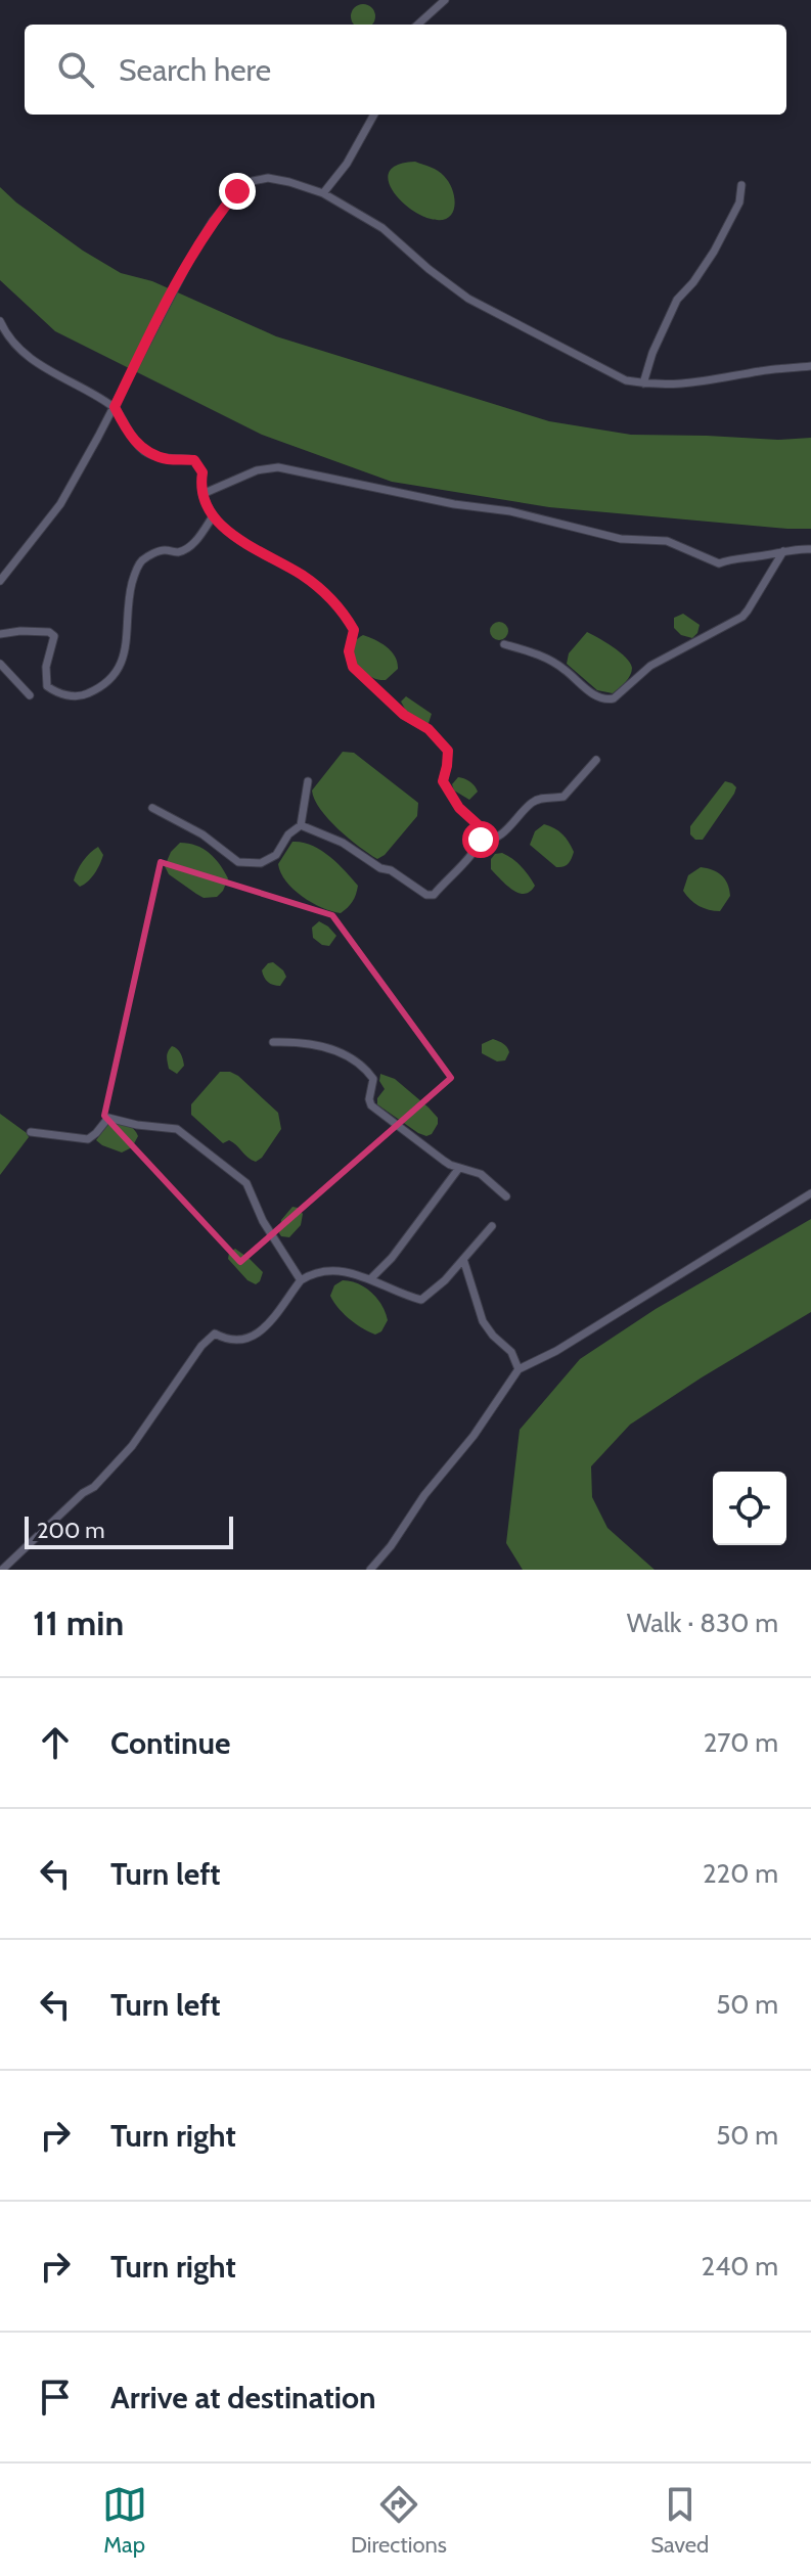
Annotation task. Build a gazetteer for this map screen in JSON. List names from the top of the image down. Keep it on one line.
{"scale_bar":"200 m","page":{"search":"Search here","scale":"200 m","heading":["11 min","Walk · 830 m"],"list":[["Continue","270 m"],["Turn left","220 m"],["Turn left","50 m"],["Turn right","50 m"],["Turn right","240 m"],"Arrive at destination"],"nav":["Map","Directions","Saved"]}}
